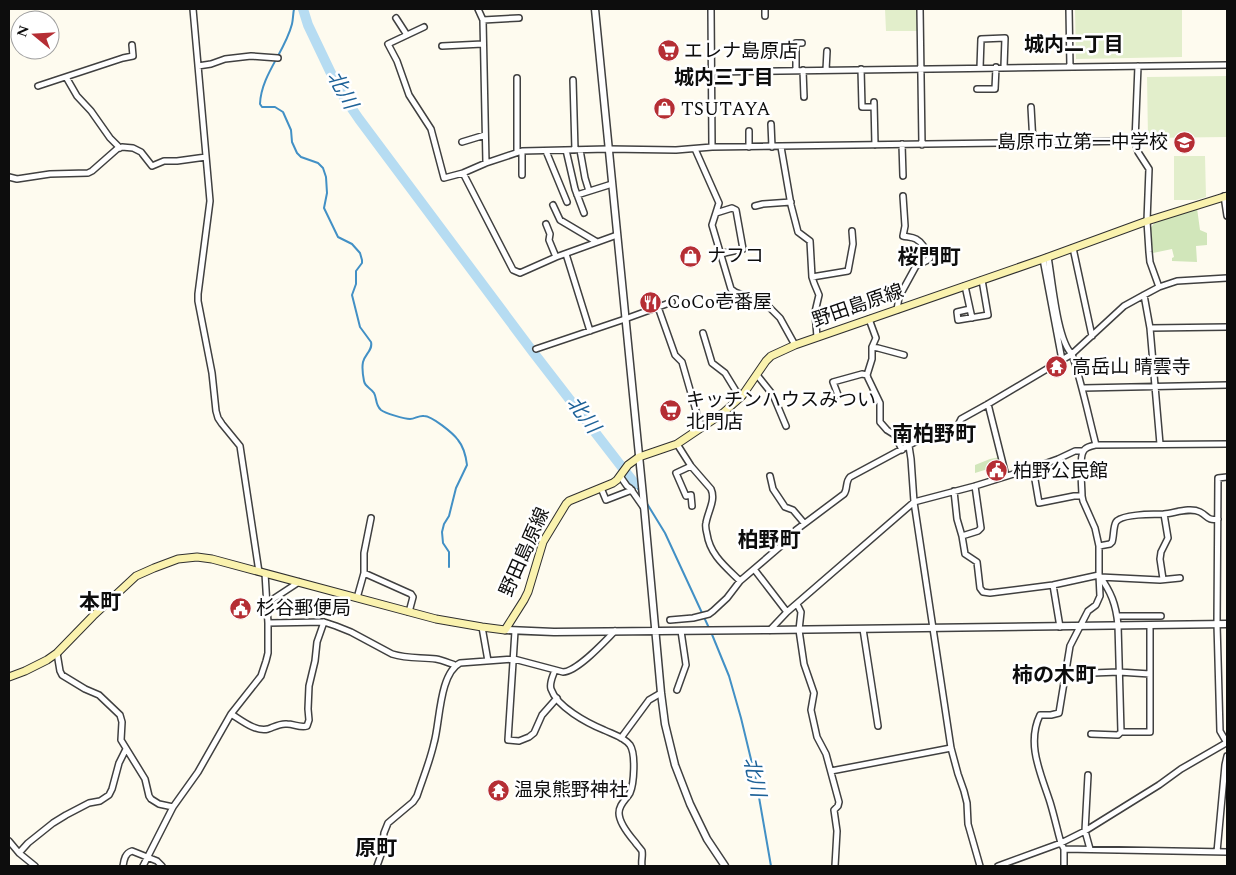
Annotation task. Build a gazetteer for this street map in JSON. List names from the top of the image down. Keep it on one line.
{"streets":{"main road":["野田島原線"]},"districts":["城内二丁目","城内三丁目","桜門町","南柏野町","柏野町","本町","柿の木町","原町"],"water":["北川"],"places":{"supermarket":["エレナ島原店","キッチンハウスみつい 北門店"],"shop":["TSUTAYA","ナフコ"],"school or university":["島原市立第一中学校"],"restaurant":["CoCo壱番屋"],"temple":["高岳山 晴雲寺","温泉熊野神社"],"public building":["柏野公民館","杉谷郵便局"]},"north":"left"}
